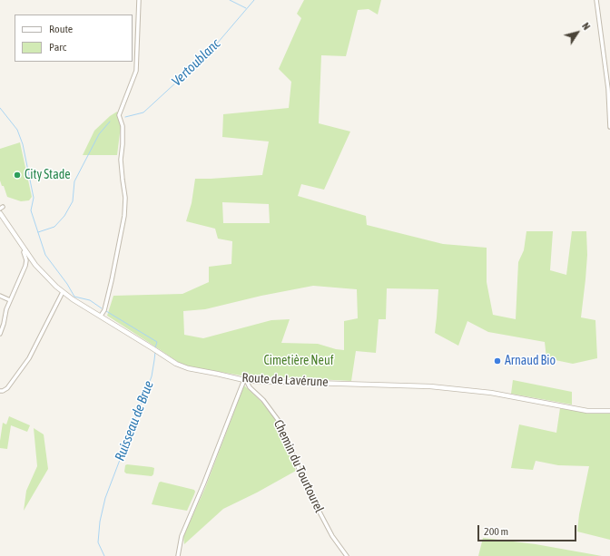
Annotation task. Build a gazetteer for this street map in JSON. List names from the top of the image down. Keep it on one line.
{"streets":{"street":["Route de Lavérune","Chemin du Tourtourel"]},"crossings":[["Route de Lavérune","Chemin du Tourtourel"]],"water":["Vertoublanc","Ruisseau de Brue"],"parks":["Cimetière Neuf"],"places":["City Stade","Arnaud Bio"],"legend":["Route","Parc"],"scale_bar":"200 m","north":"top right"}
